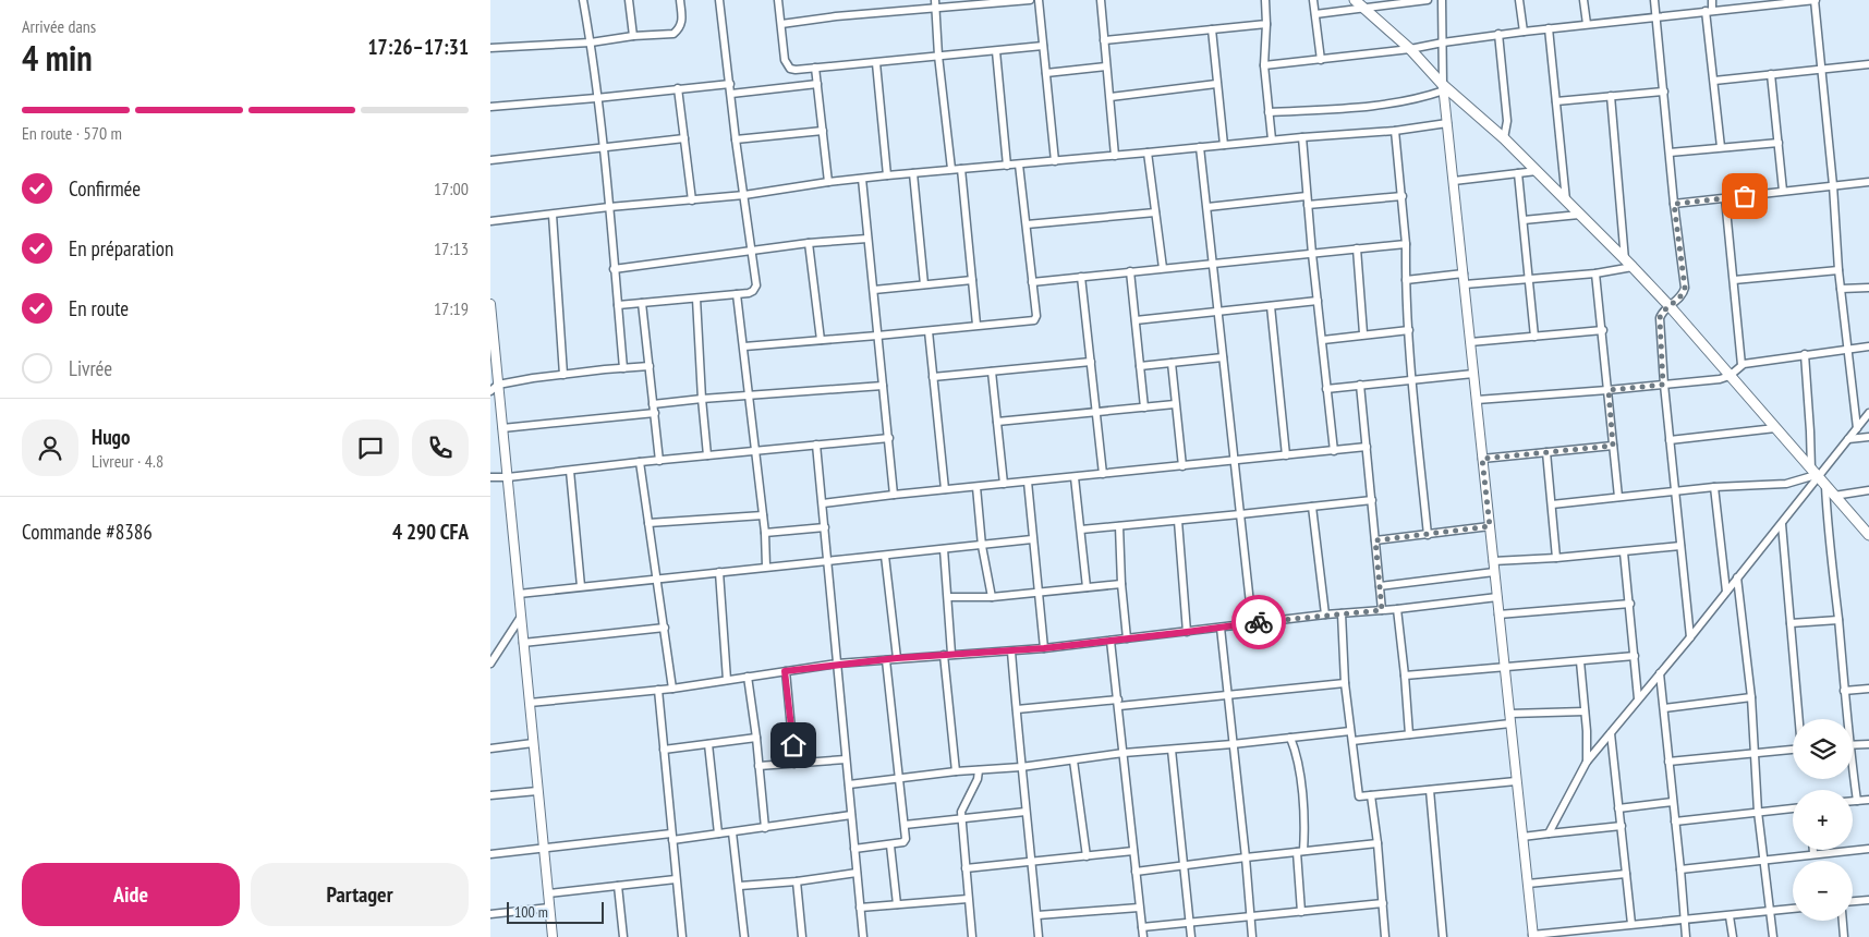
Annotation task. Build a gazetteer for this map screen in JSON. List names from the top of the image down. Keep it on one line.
{"scale_bar":"100 m","page":{"heading":["4 min","Arrivée dans","17:26–17:31"],"panel":["Hugo","Livreur · 4.8","Commande #8386","4 290 CFA"],"bar":"En route · 570 m","list":[["Confirmée","17:00"],["En préparation","17:13"],["En route","17:19"],"Livrée"],"map_buttons":["+","−"],"buttons":["Aide","Partager"],"scale":"100 m"}}
